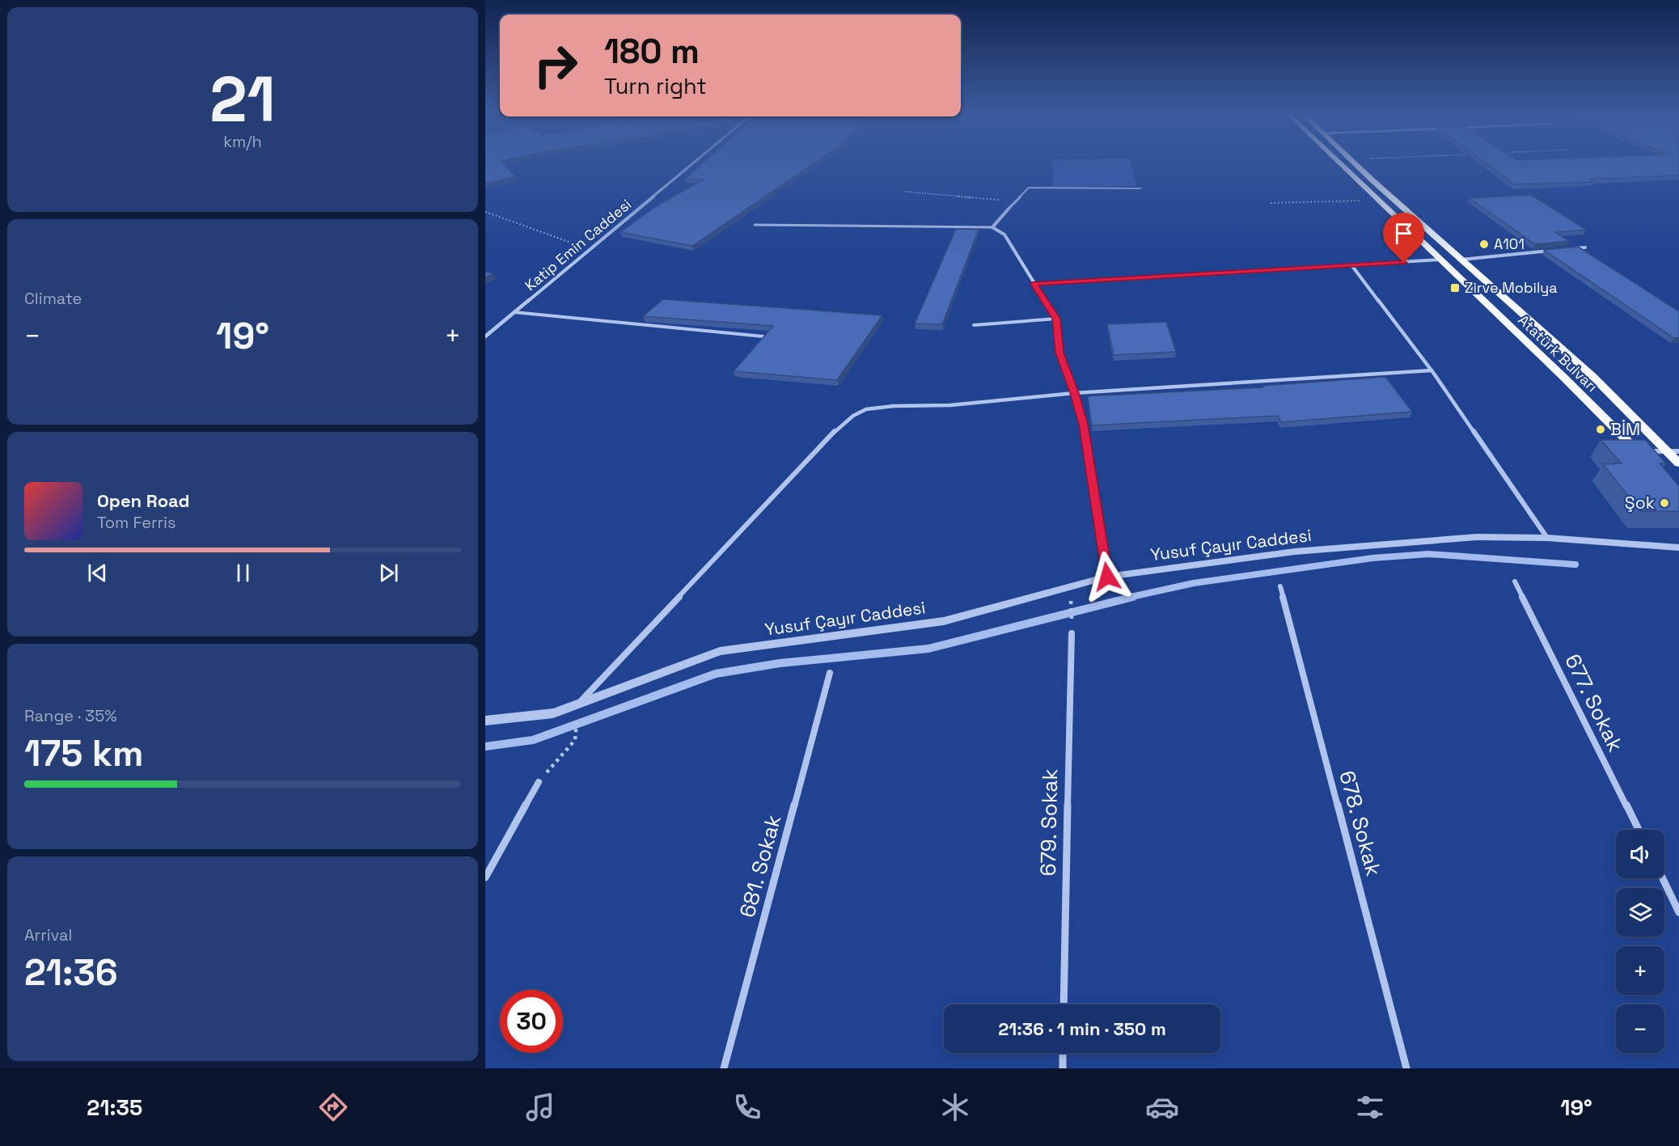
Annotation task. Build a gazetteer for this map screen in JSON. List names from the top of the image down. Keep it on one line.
{"streets":{"main road":["Atatürk Bulvarı"],"street":["Katip Emin Caddesi","Yusuf Çayır Caddesi","677. Sokak","679. Sokak","678. Sokak","681. Sokak"]},"places":{"other":["A101","BİM","Şok"],"transit":["Zirve Mobilya"]},"page":{"tile":[["21","km/h"],"Climate",["Range · 35%","175 km"],["Arrival","21:36"]],"turn":["180 m","Turn right"],"heat":["−","19°","+"],"song":["Open Road","Tom Ferris"],"map_buttons":["+","−"],"limit":"30","trip":"21:36 · 1 min · 350 m","tabs":["21:35","19°"]}}
